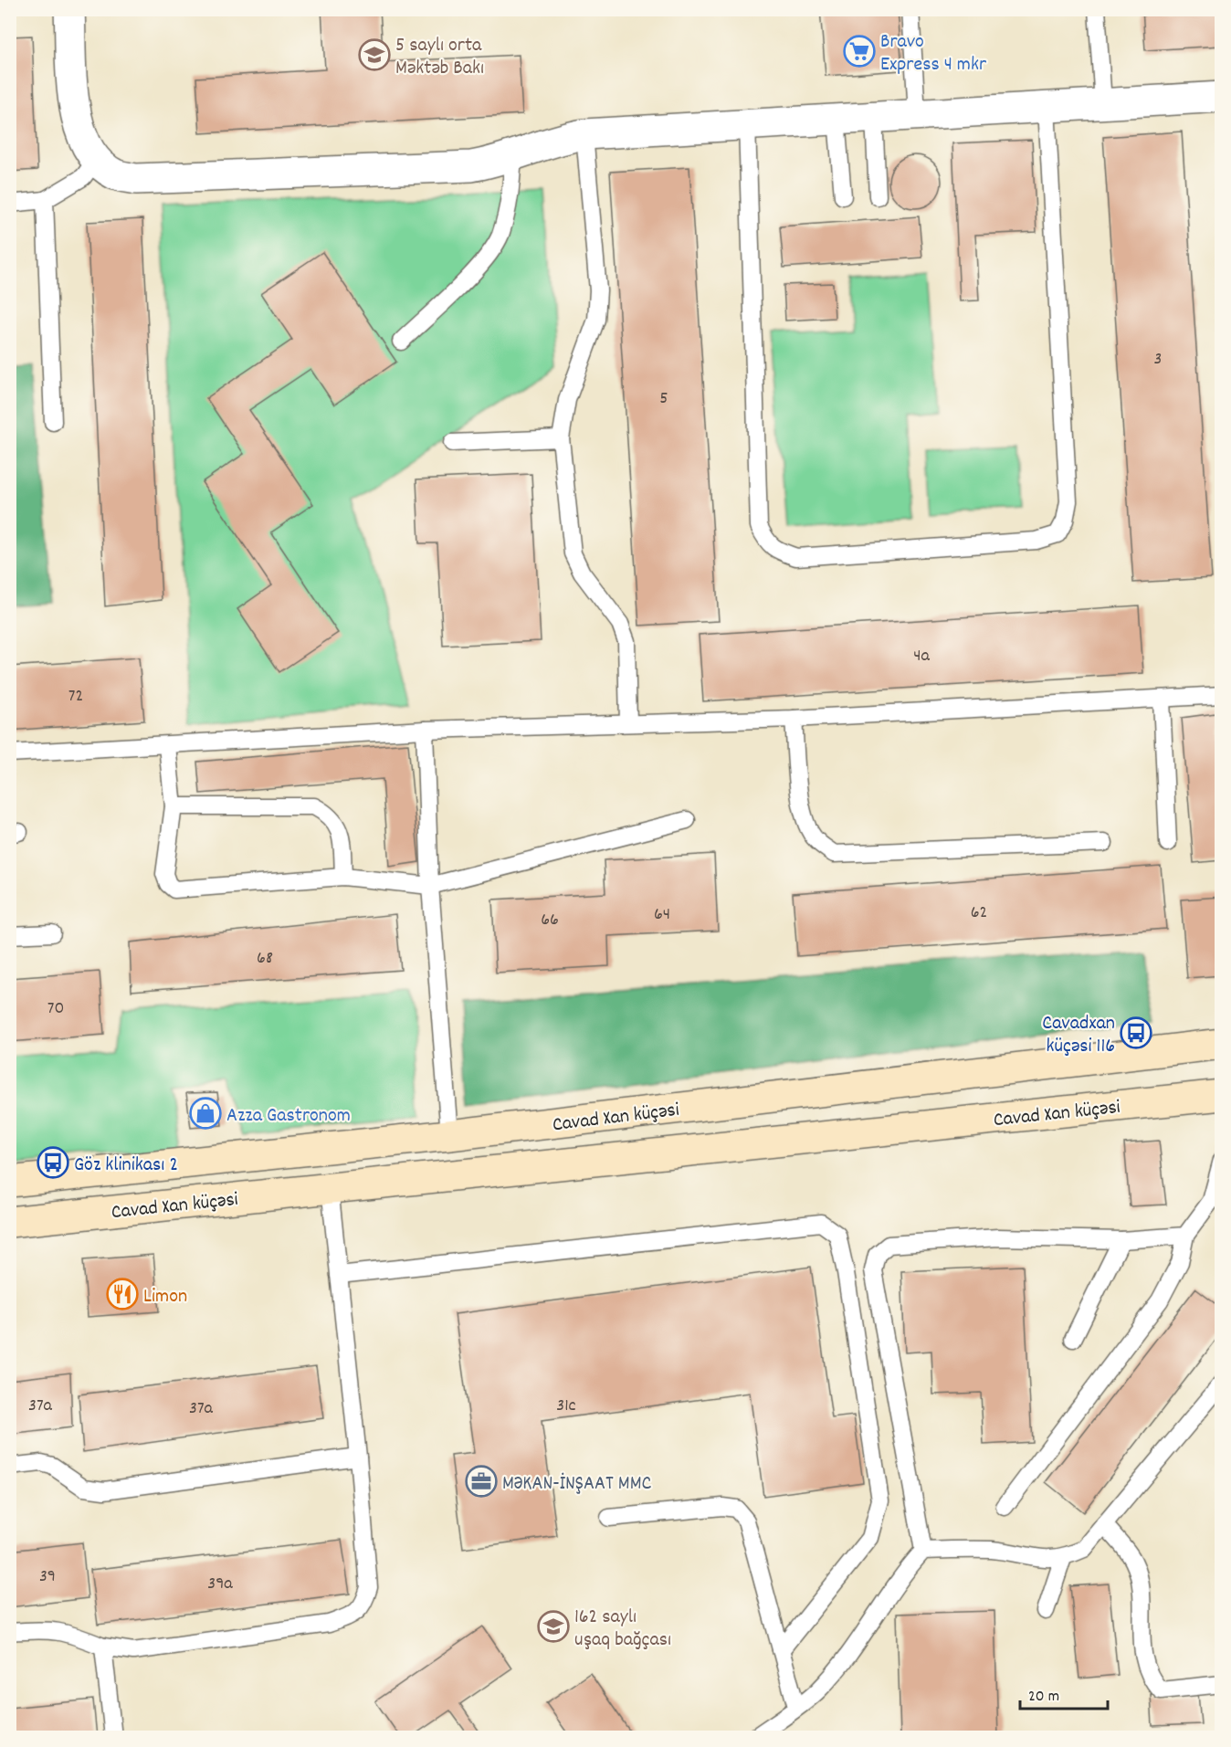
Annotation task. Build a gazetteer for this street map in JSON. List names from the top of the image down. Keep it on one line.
{"streets":{"street":["Cavad Xan küçəsi"]},"places":{"supermarket":["Bravo Express 4 mkr"],"school or university":["5 saylı orta Məktəb Bakı","162 saylı uşaq bağçası"],"bus stop":["Cavadxan küçəsi 116","Göz klinikası 2"],"shop":["Azza Gastronom"],"restaurant":["Limon"],"office":["MƏKAN-İNŞAAT MMC"]},"house_numbers":["3","5","4a","72","62","64","66","68","70","37a","31c","37a","39","39a"],"scale_bar":"20 m"}
